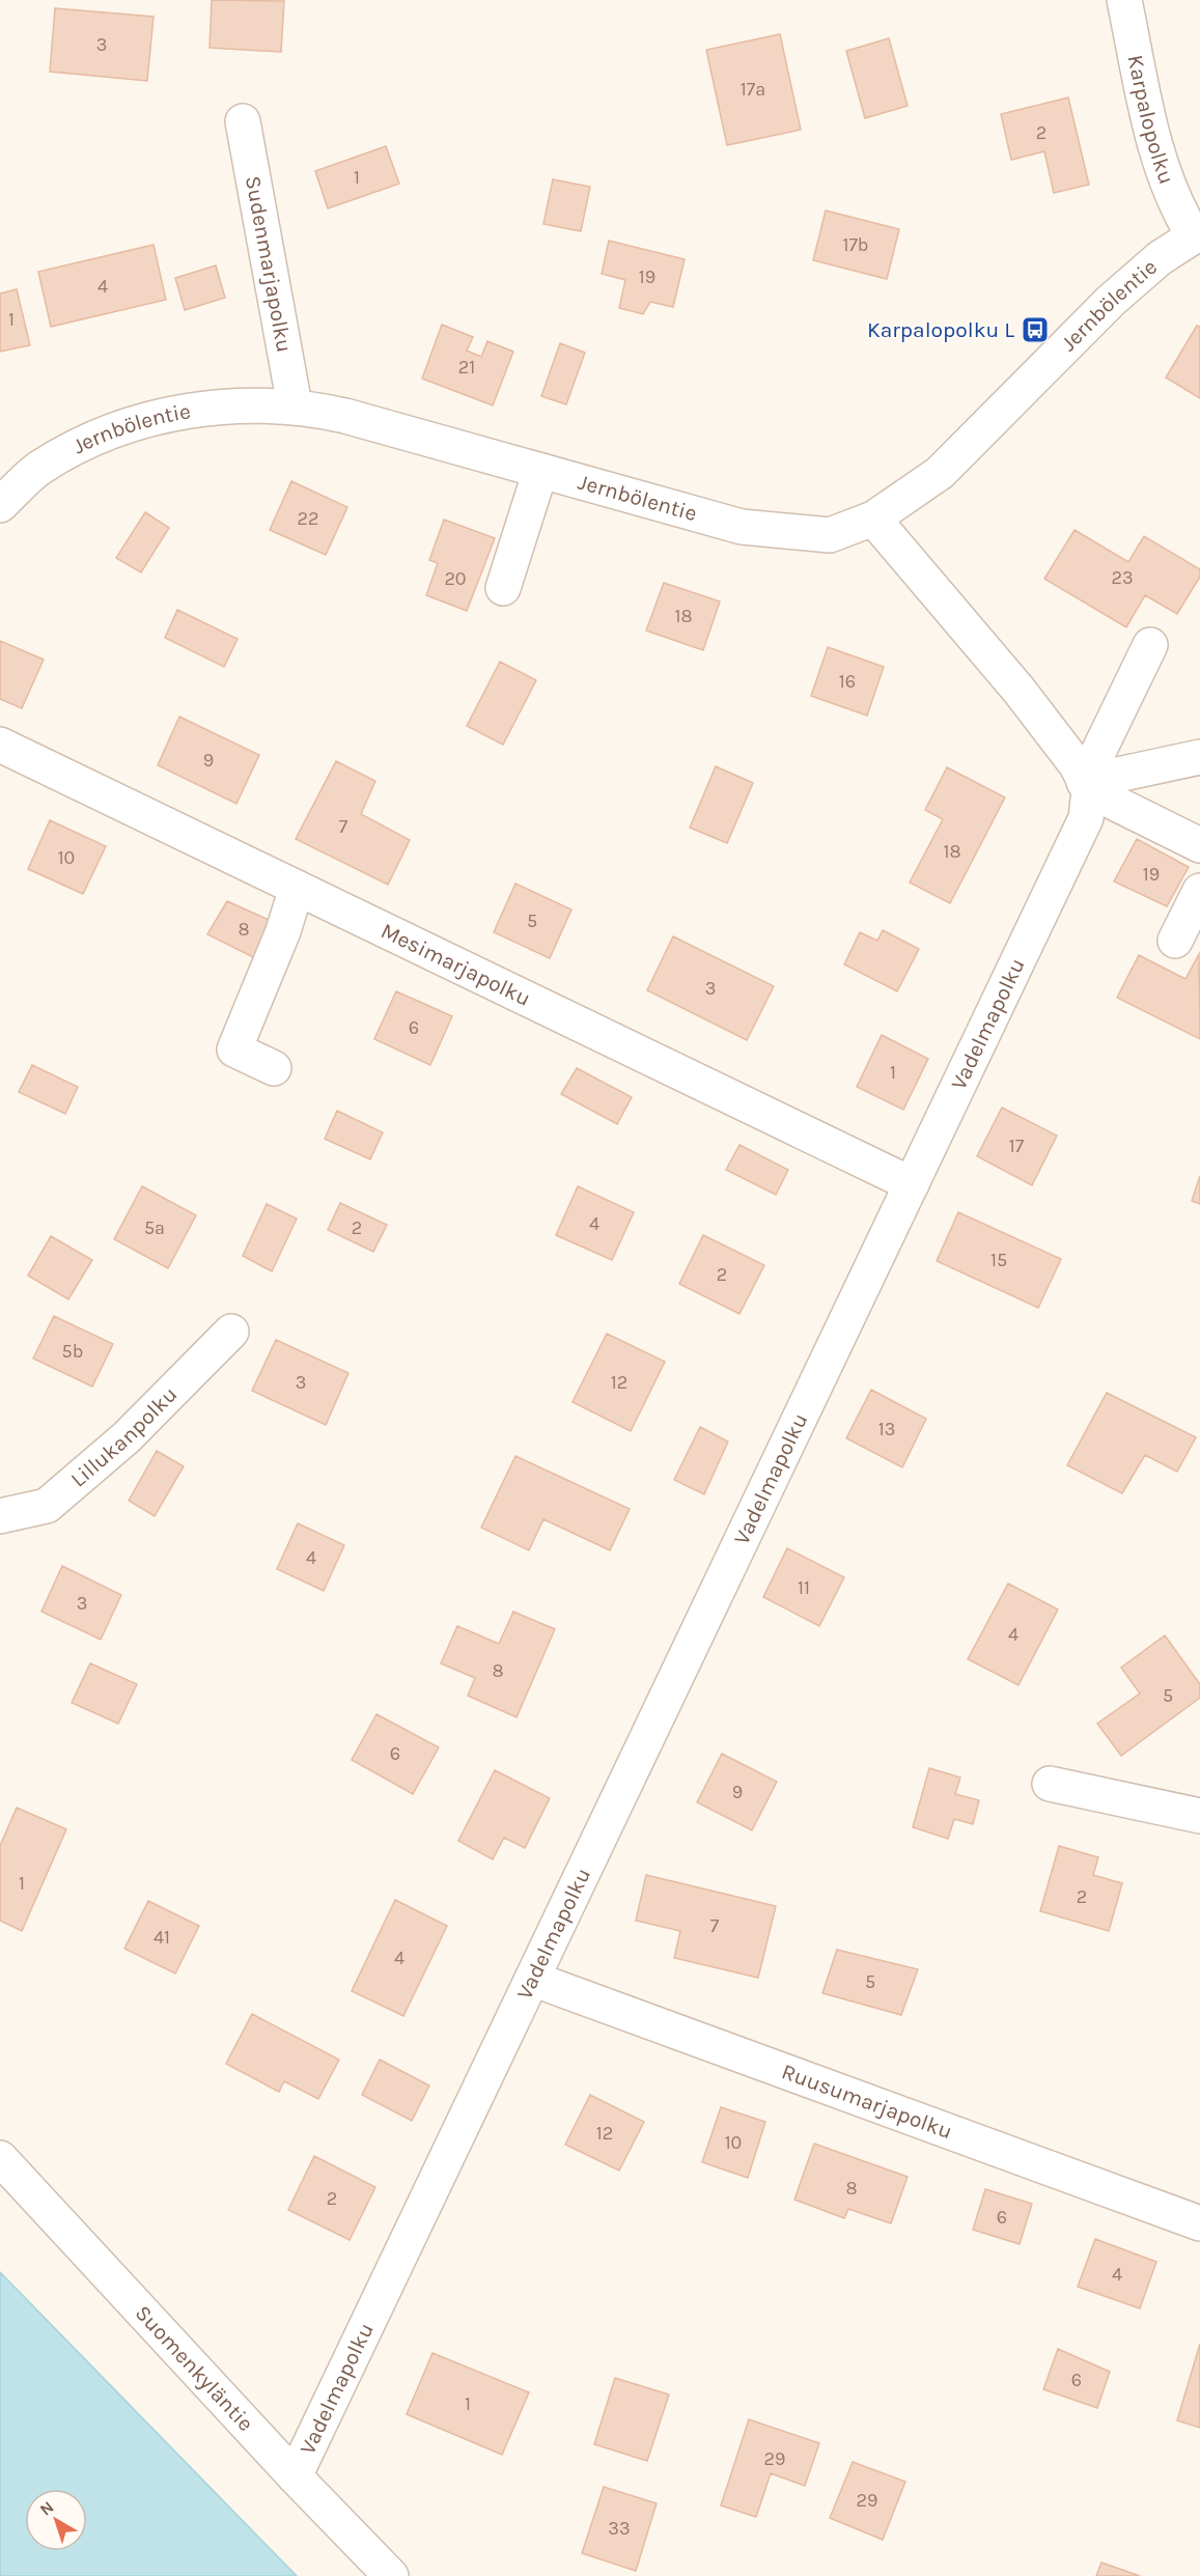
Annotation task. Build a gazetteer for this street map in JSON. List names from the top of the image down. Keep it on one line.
{"streets":{"street":["Karpalopolku","Sudenmarjapolku","Jernbölentie","Mesimarjapolku","Vadelmapolku","Lillukanpolku","Ruusumarjapolku","Suomenkyläntie"]},"crossings":[["Karpalopolku","Jernbölentie"],["Sudenmarjapolku","Jernbölentie"],["Mesimarjapolku","Vadelmapolku"],["Vadelmapolku","Ruusumarjapolku"],["Vadelmapolku","Suomenkyläntie"]],"places":{"bus stop":["Karpalopolku L"]},"house_numbers":["3","17a","2","1","17b","19","4","1","21","22","23","20","18","16","9","7","18","10","19","5","8","3","6","1","17","4","5a","2","15","2","5b","3","12","13","4","11","3","4","8","5","6","9","1","2","7","41","4","5","12","10","8","2","6","4","6","1","29","29","33"],"north":"top left"}
